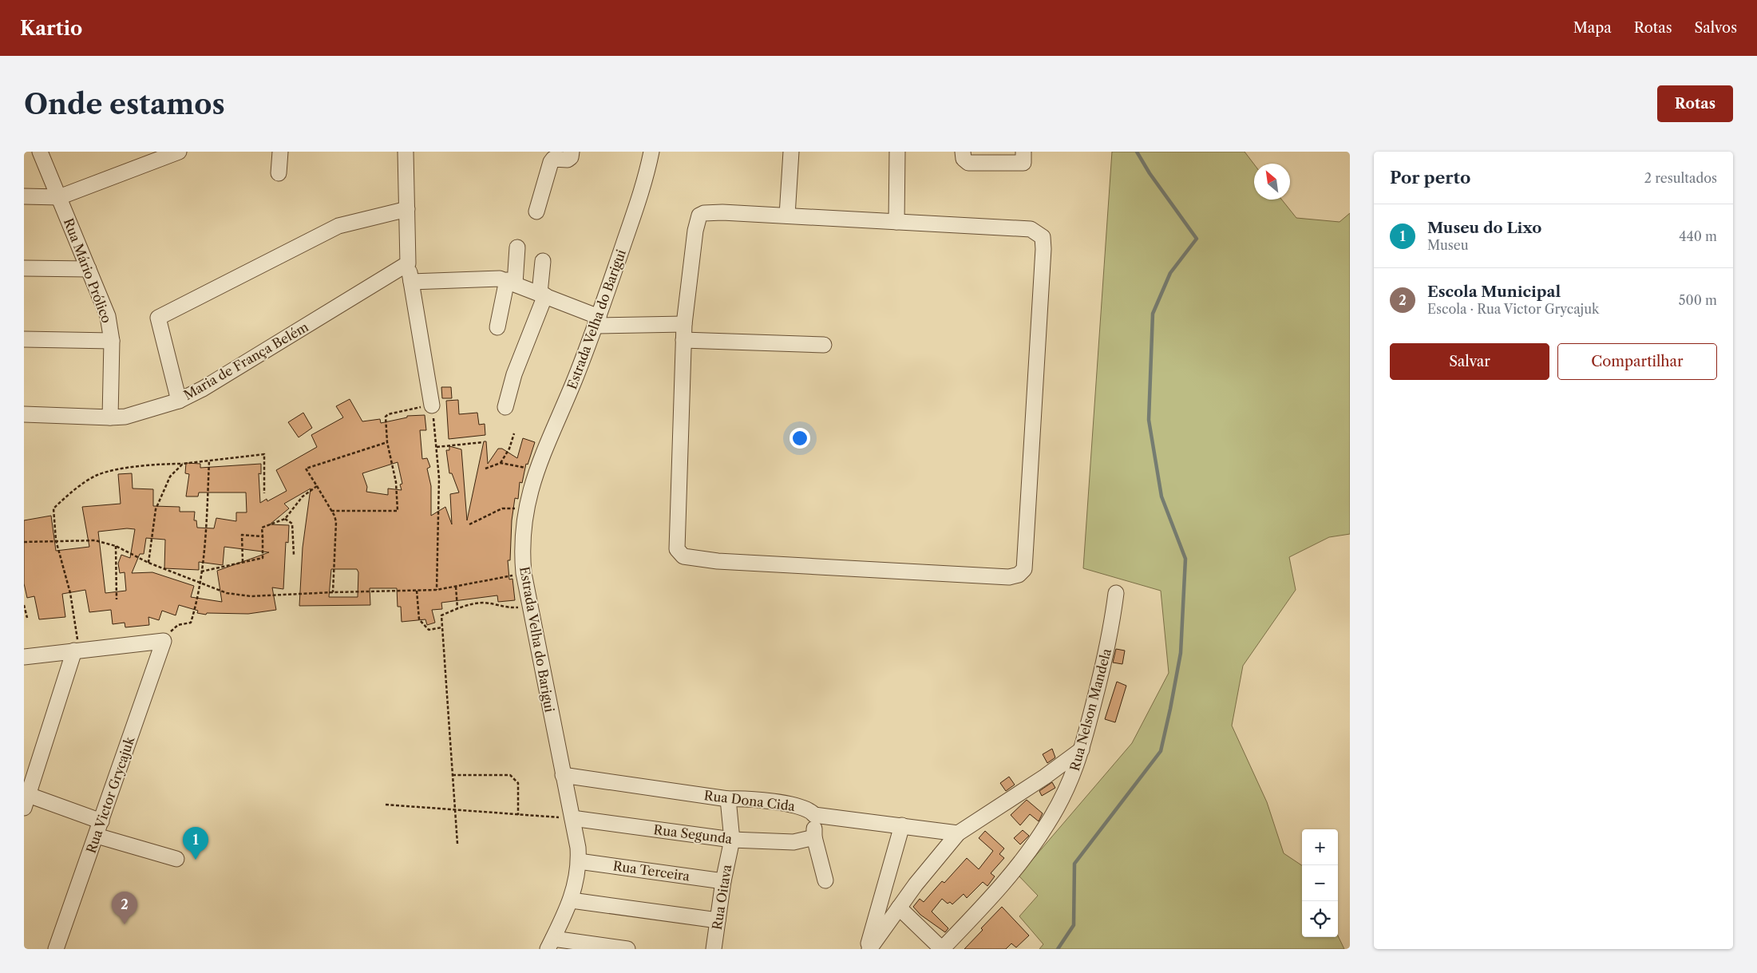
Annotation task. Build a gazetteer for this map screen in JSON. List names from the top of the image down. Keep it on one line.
{"streets":{"street":["Rua Mário Prólico","Estrada Velha do Barigui","Maria de França Belém","Rua Nelson Mandela","Rua Victor Grycajuk","Rua Dona Cida","Rua Segunda","Rua Terceira","Rua Oitava"]},"crossings":[["Estrada Velha do Barigui","Rua Dona Cida"],["Estrada Velha do Barigui","Rua Segunda"],["Estrada Velha do Barigui","Rua Terceira"],["Rua Dona Cida","Rua Oitava"],["Rua Segunda","Rua Oitava"],["Rua Terceira","Rua Oitava"]],"north":"top left","page":{"header":"Kartio","nav":["Mapa","Rotas","Salvos"],"buttons":["Rotas",["Salvar","Compartilhar"]],"title":"Onde estamos","heading":["Por perto","2 resultados"],"list":[{"mark":"1","name":"Museu do Lixo","note":"Museu","value":"440 m"},{"mark":"2","name":"Escola Municipal","note":"Escola · Rua Victor Grycajuk","value":"500 m"}],"pins":["1","2"],"map_buttons":["+","−"]}}
